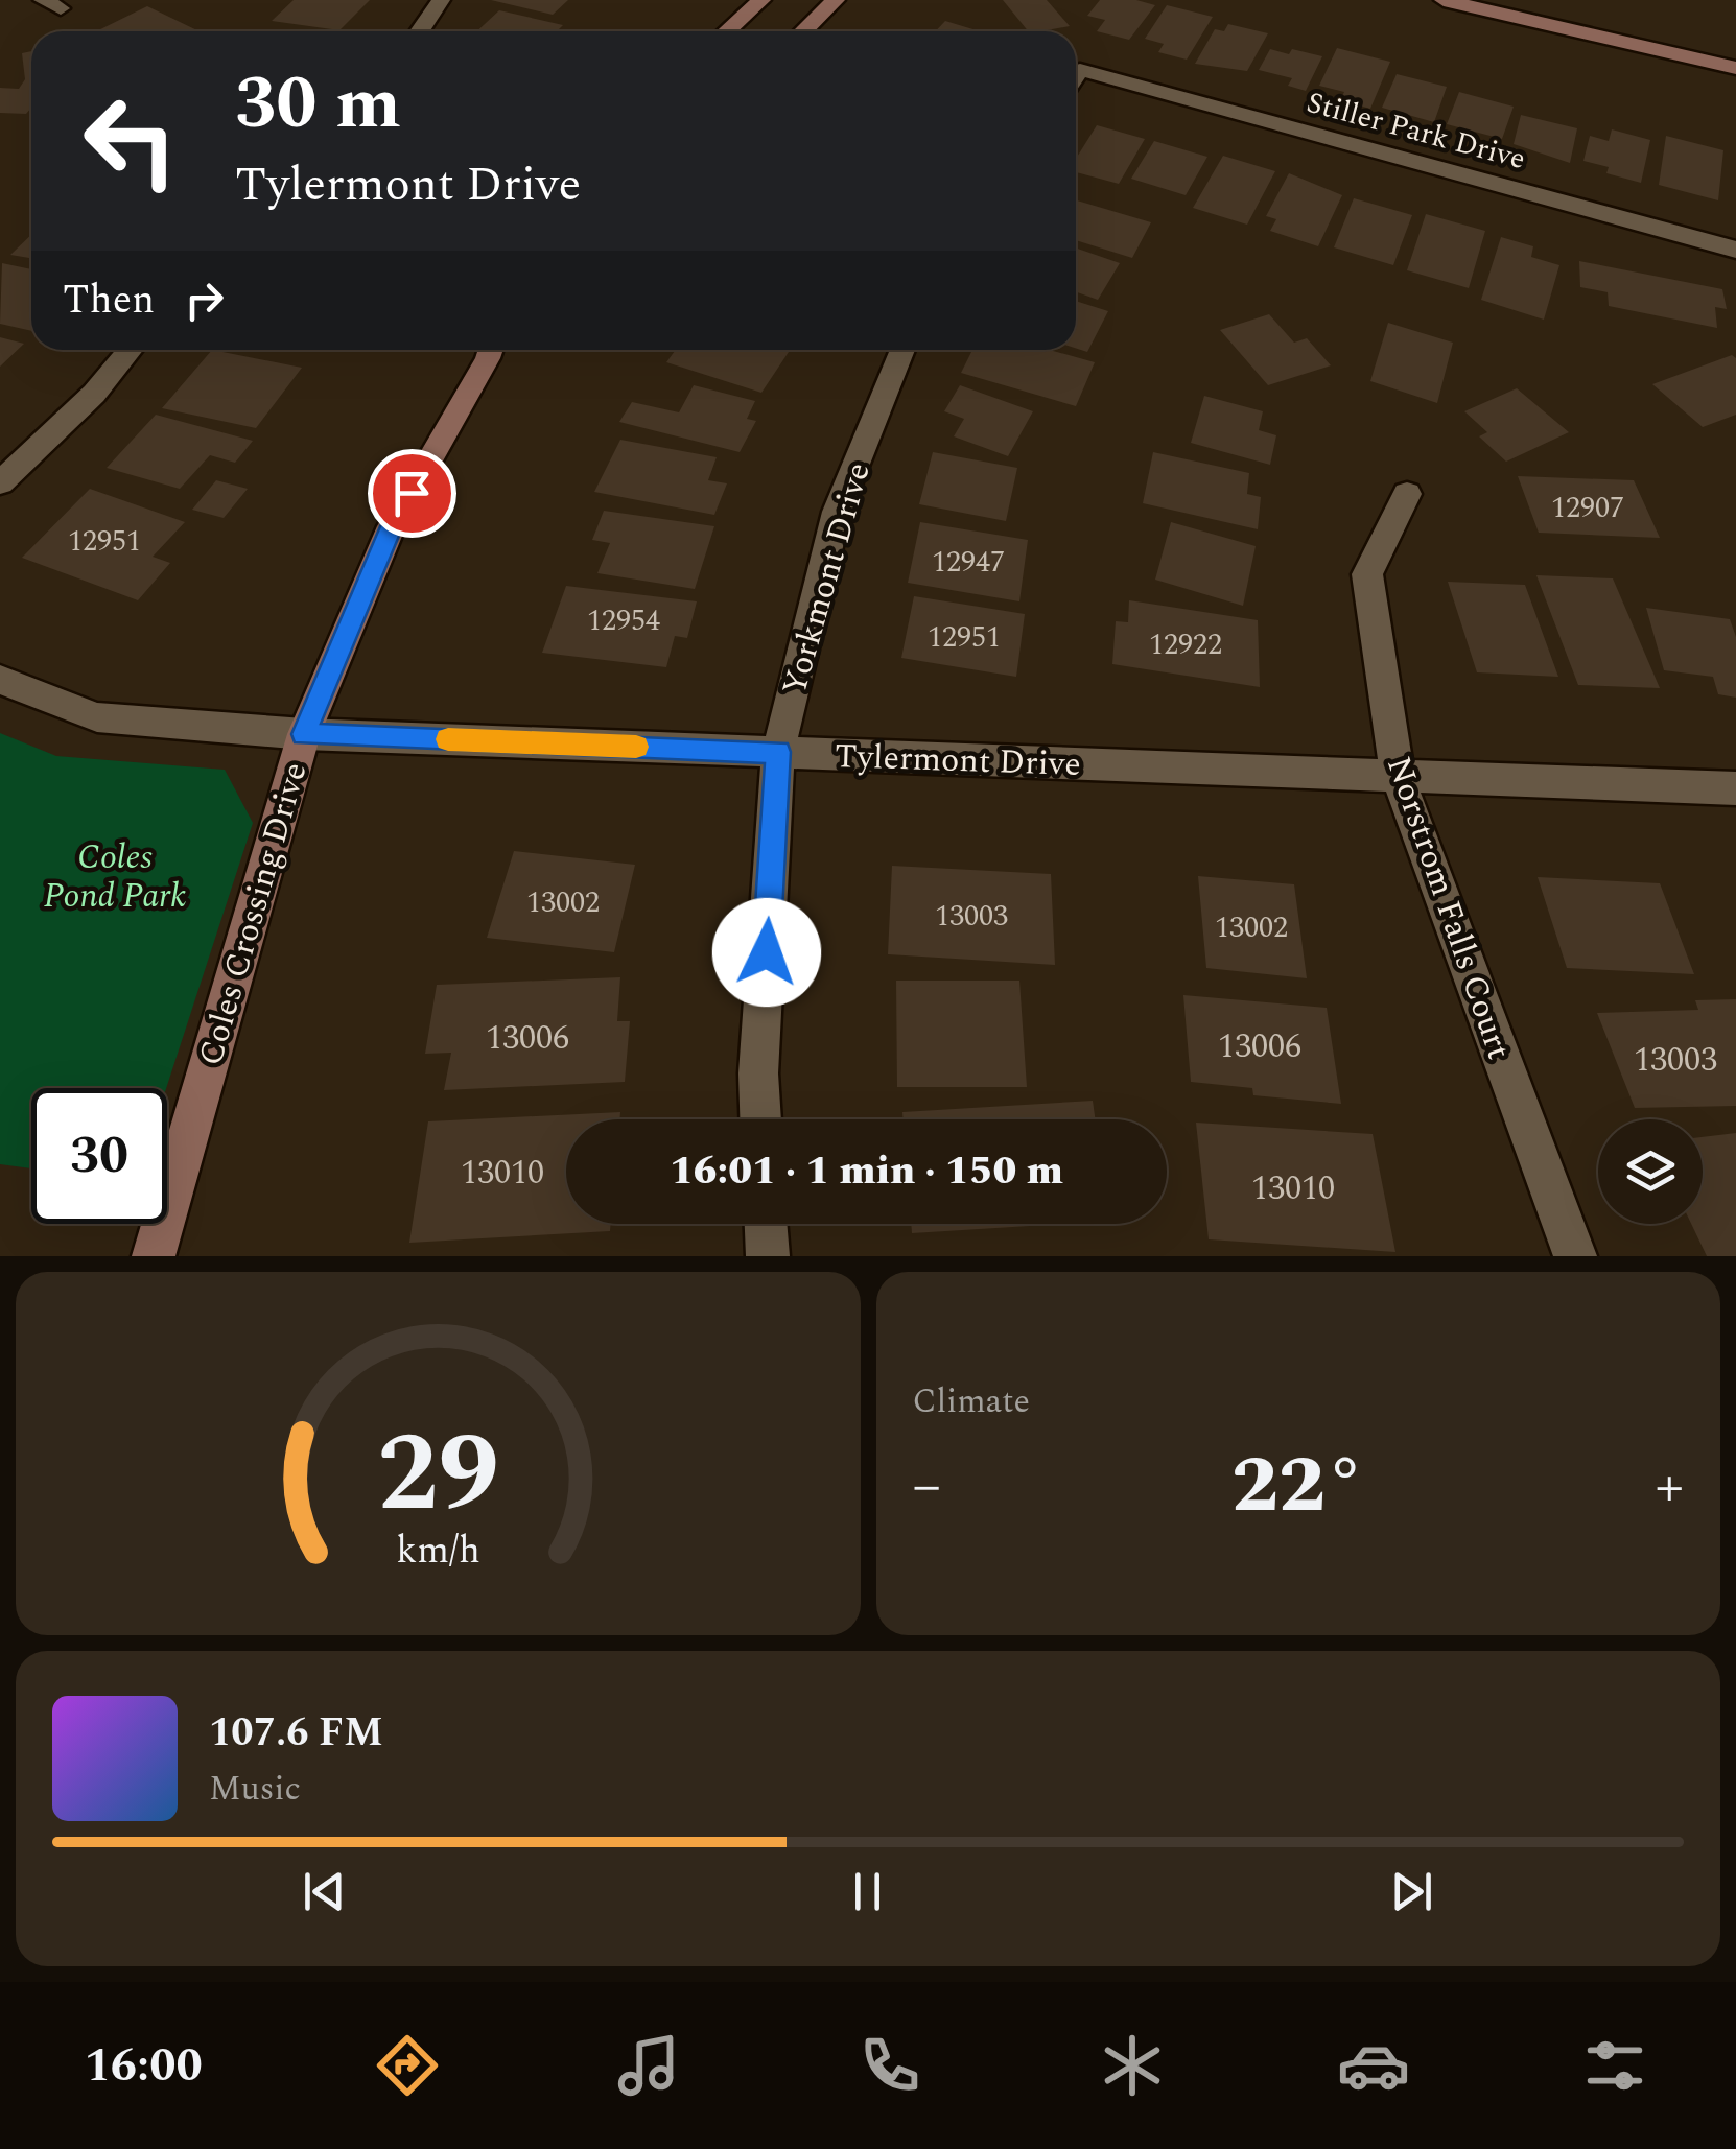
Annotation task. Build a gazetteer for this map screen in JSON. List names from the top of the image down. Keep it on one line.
{"streets":{"street":["Stiller Park Drive","Yorkmont Drive","Tylermont Drive","Norstrom Falls Court","Coles Crossing Drive"]},"crossings":[["Yorkmont Drive","Tylermont Drive"],["Tylermont Drive","Norstrom Falls Court"],["Tylermont Drive","Coles Crossing Drive"]],"parks":["Coles Pond Park"],"house_numbers":["12907","12951","12947","12954","12951","12922","13002","13003","13002","13006","13006","13003","13010","13010"],"page":{"turn":["30 m","Tylermont Drive"],"then":"Then","limit":"30","trip":"16:01 · 1 min · 150 m","tile":"Climate","heat":["−","22°","+"],"song":["107.6 FM","Music"],"tabs":"16:00","gauge":["29","km/h"]}}
